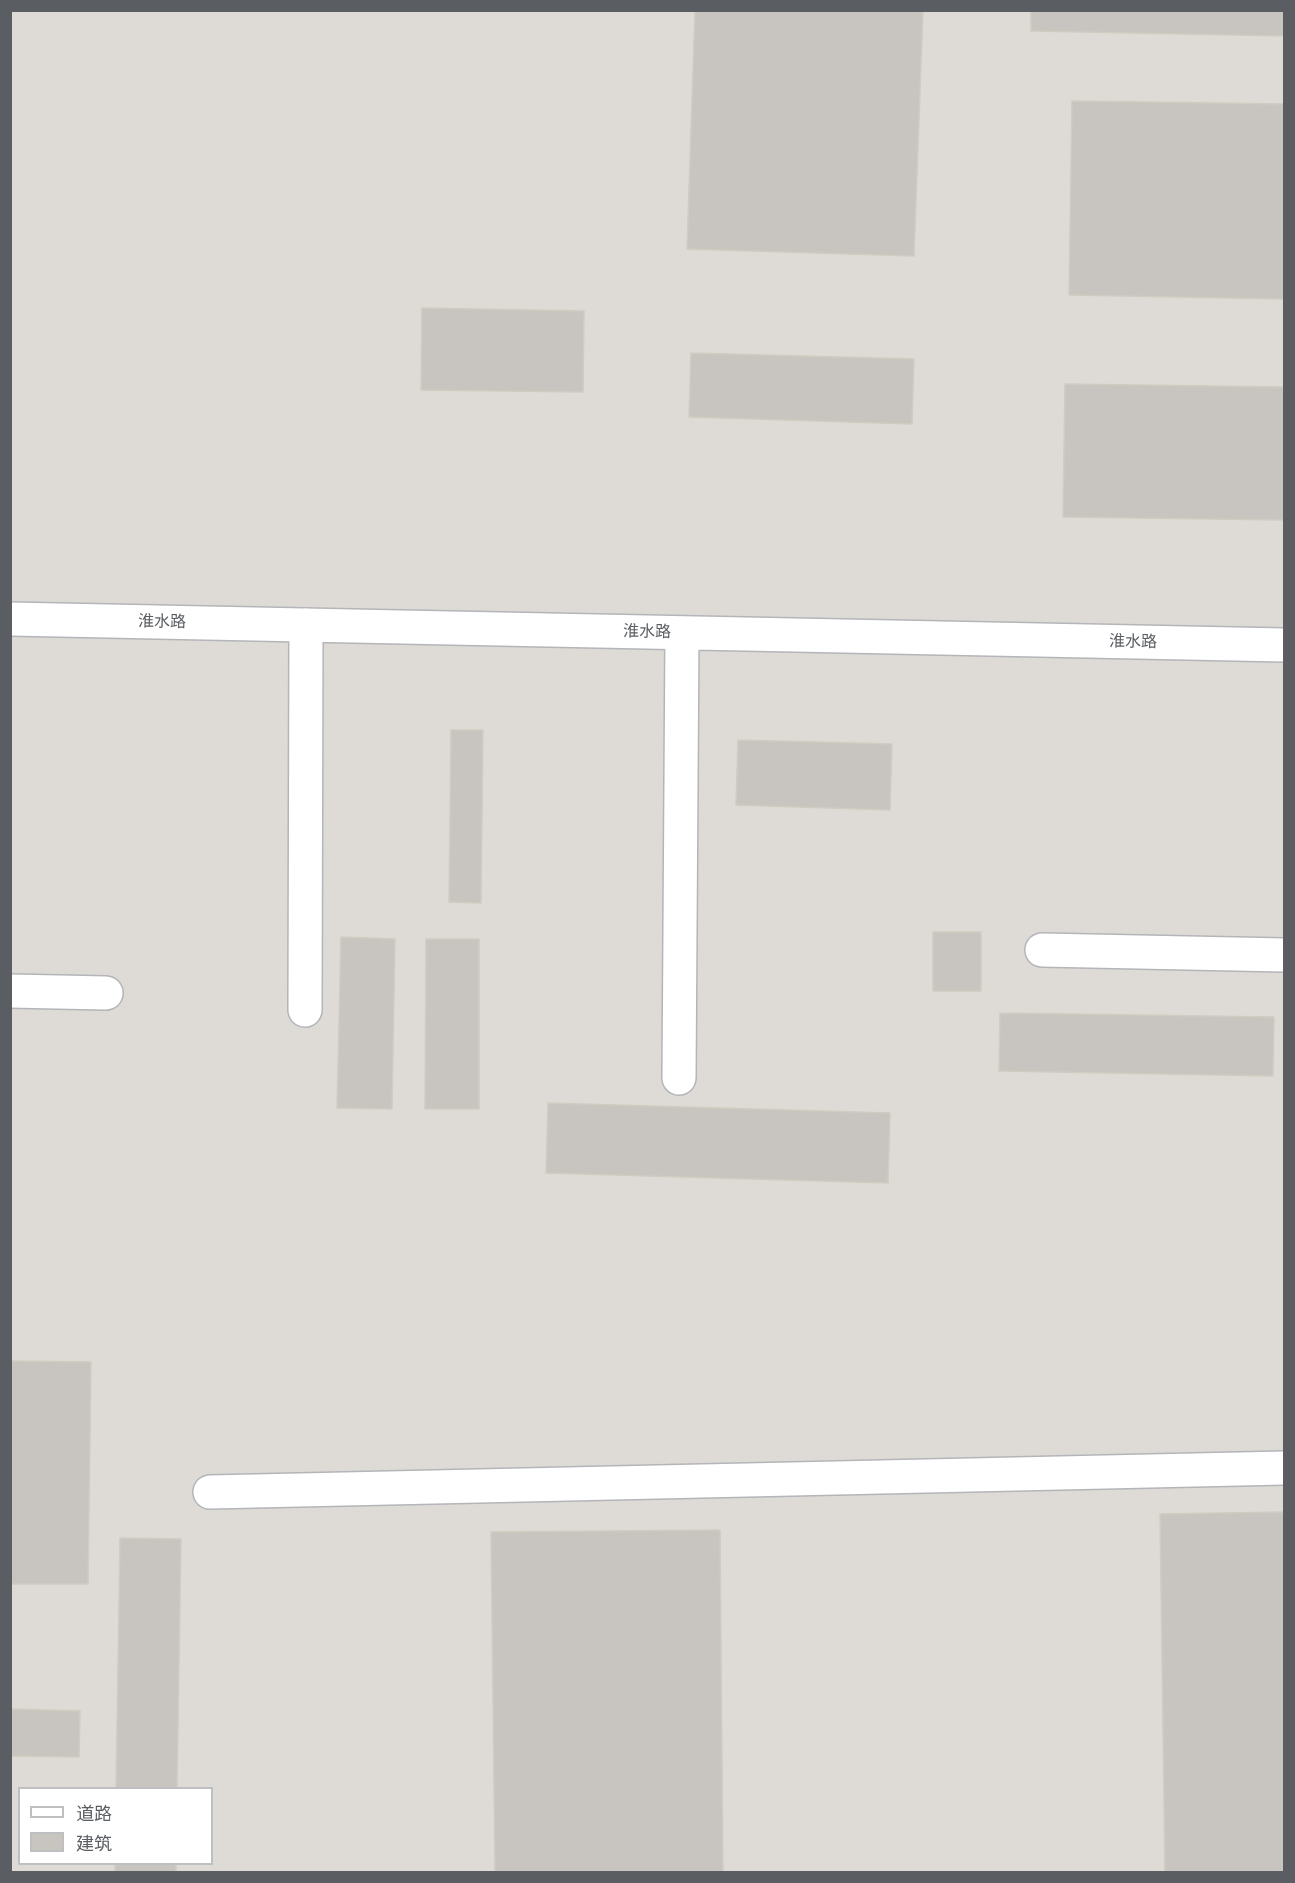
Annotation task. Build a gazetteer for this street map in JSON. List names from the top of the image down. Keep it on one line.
{"streets":{"street":["淮水路"]},"legend":["道路","建筑"]}
